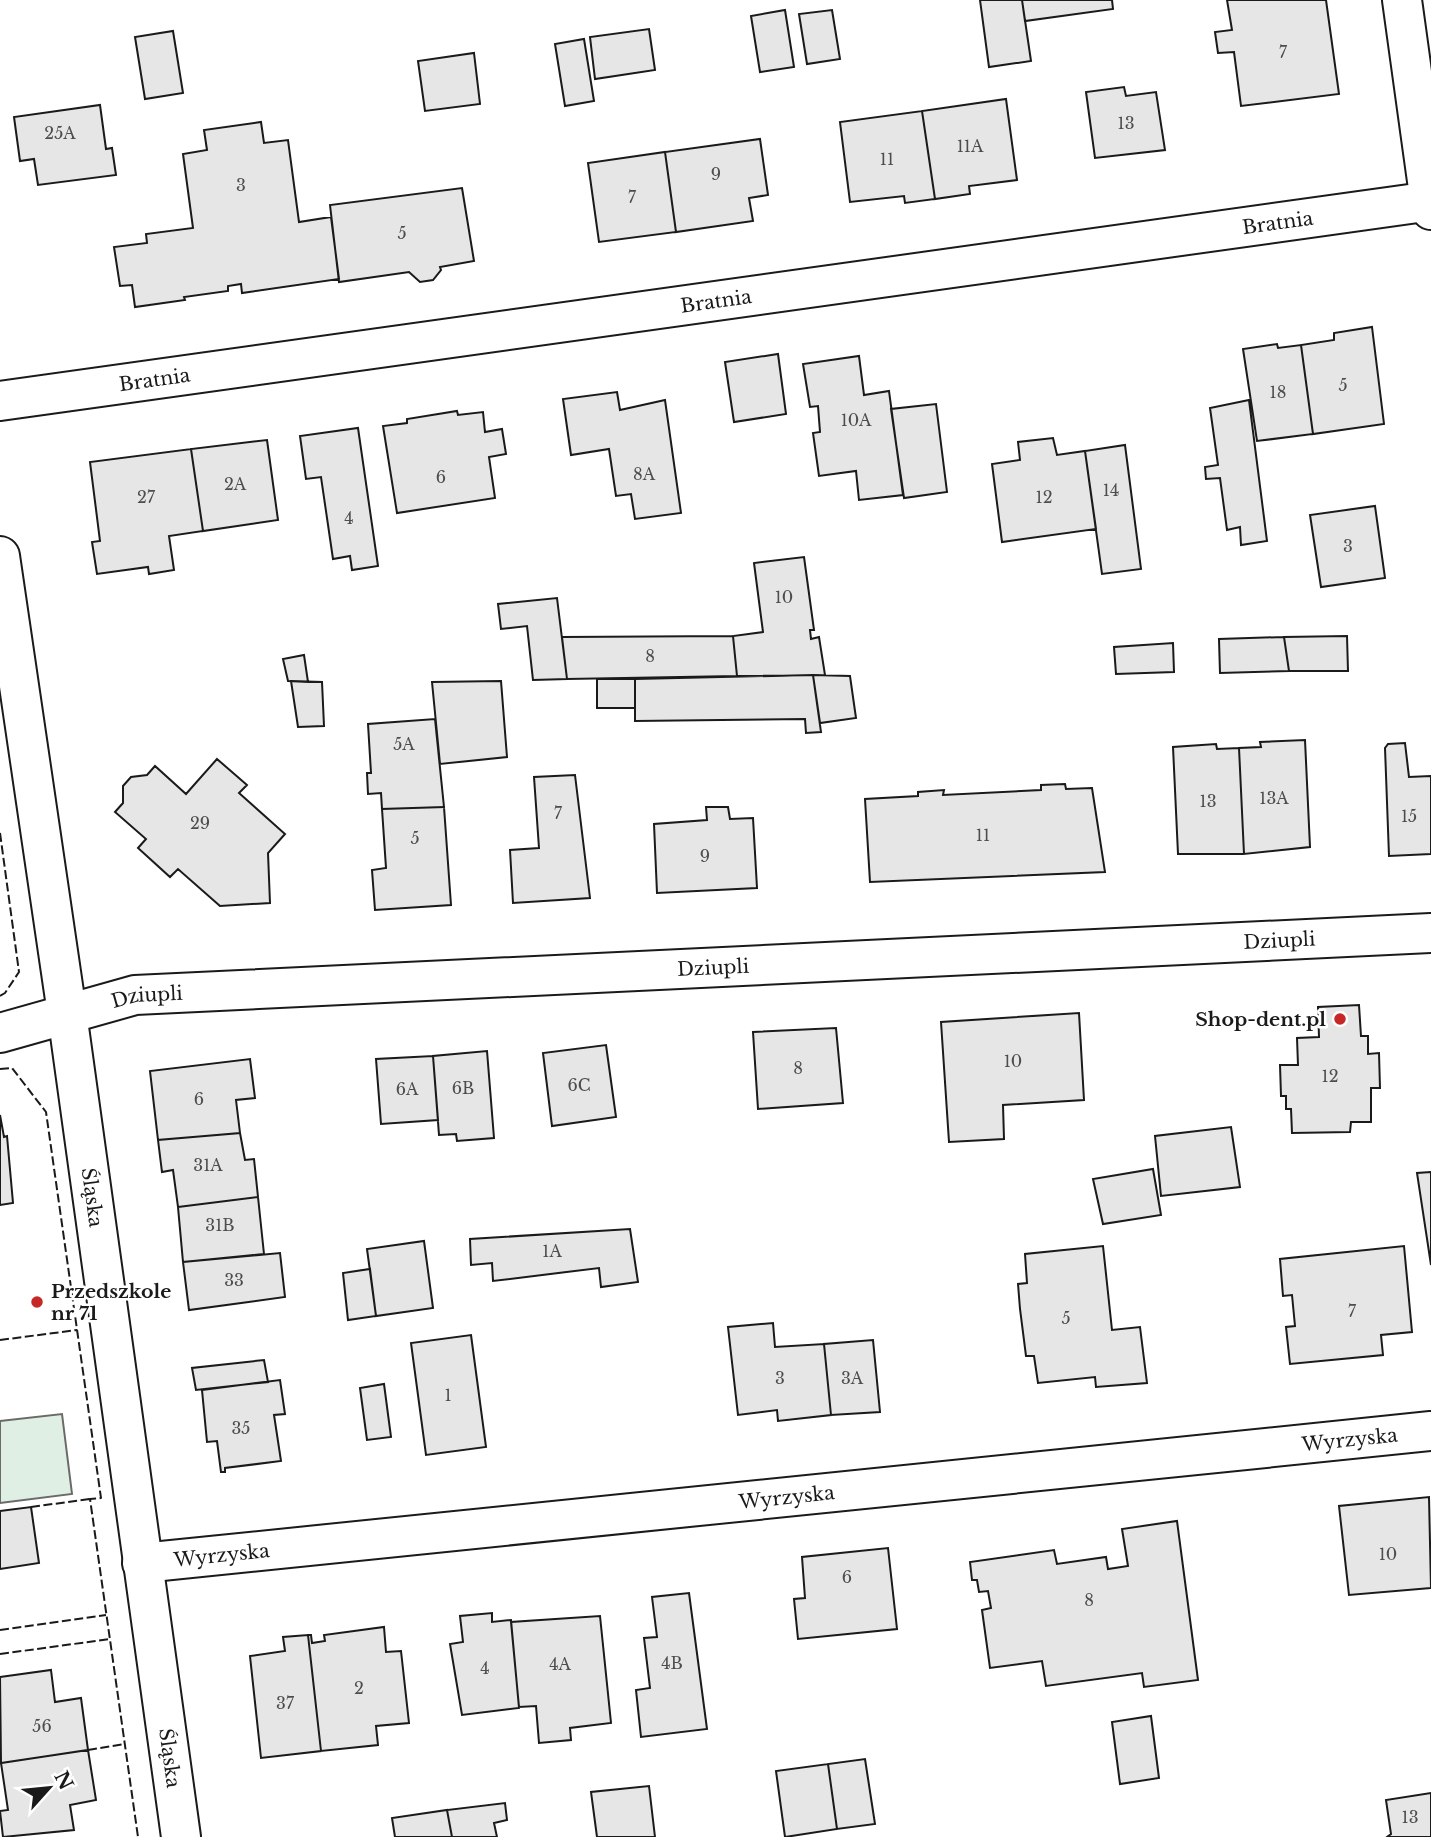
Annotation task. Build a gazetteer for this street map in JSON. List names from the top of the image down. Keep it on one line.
{"streets":{"street":["Bratnia","Dziupli","Śląska","Wyrzyska"]},"crossings":[["Dziupli","Śląska"],["Śląska","Wyrzyska"]],"places":["Shop-dent.pl","Przedszkole nr 71"],"house_numbers":["7","13","25A","11A","11","9","3","7","5","5","18","10A","8A","6","2A","14","27","12","4","3","10","8","5A","13A","13","7","15","29","11","5","9","10","8","12","6C","6B","6A","6","31A","31B","1A","33","7","5","3","3A","1","35","10","6","8","4B","4A","4","2","37","56","13"],"north":"top right"}
